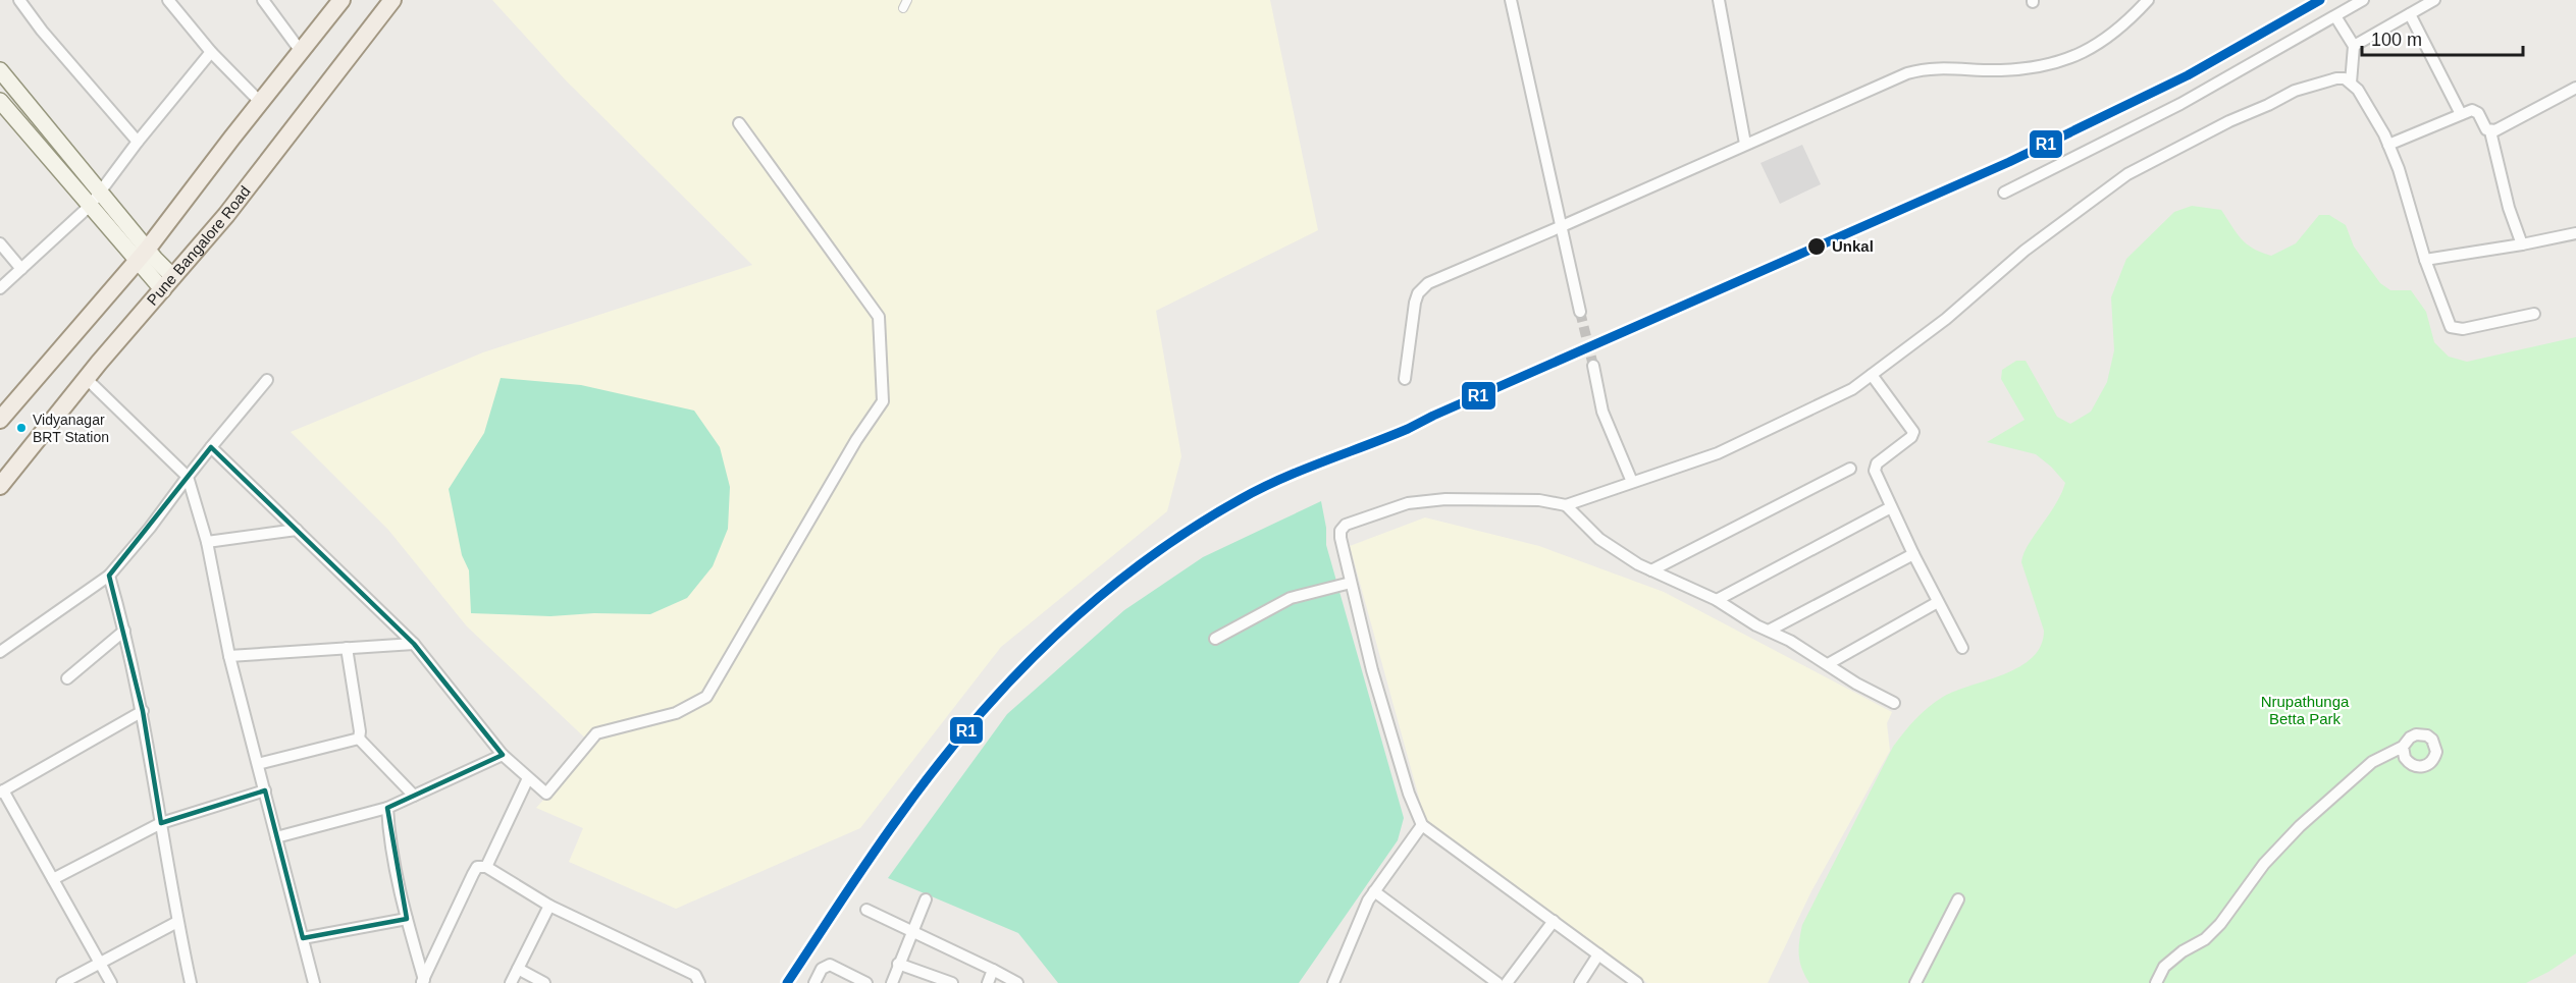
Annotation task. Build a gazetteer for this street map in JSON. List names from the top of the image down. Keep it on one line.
{"streets":{"main road":["Pune Bangalore Road"]},"parks":["Nrupathunga Betta Park"],"places":["Unkal","Vidyanagar BRT Station"],"lines":["transit line R1"],"scale_bar":"100 m"}
